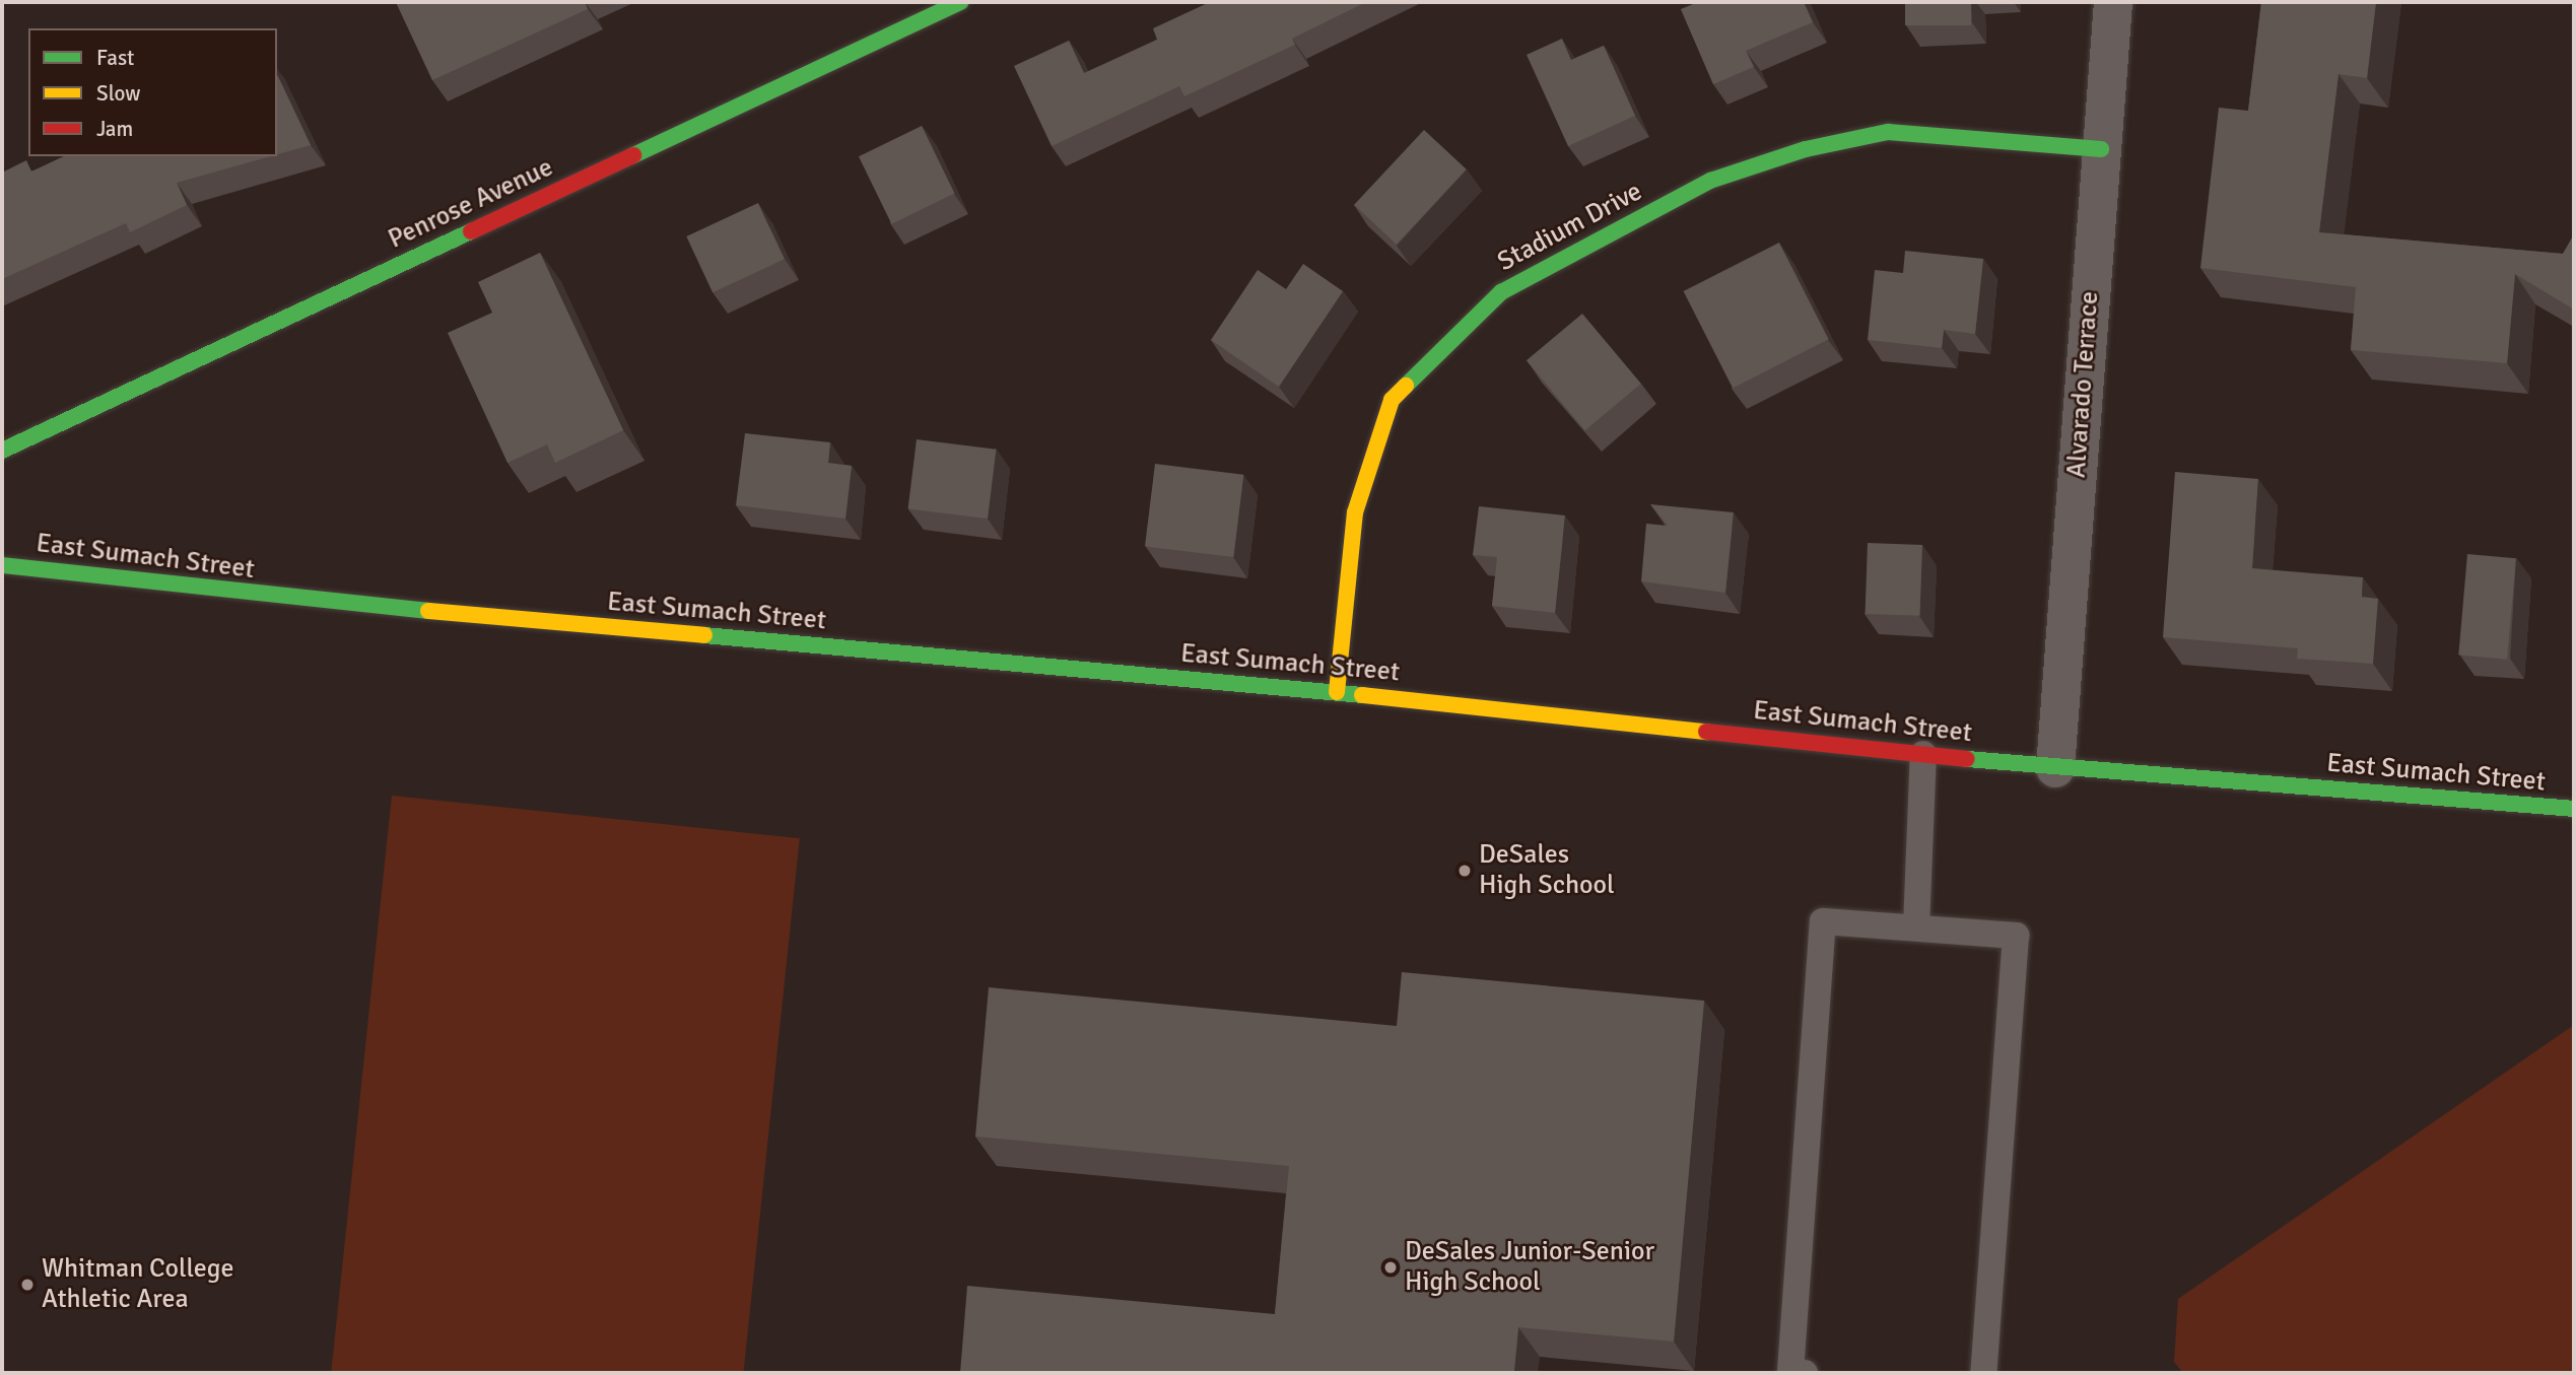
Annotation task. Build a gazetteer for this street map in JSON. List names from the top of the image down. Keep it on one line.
{"streets":{"street":["Penrose Avenue","Stadium Drive","Alvarado Terrace","East Sumach Street"]},"crossings":[["Stadium Drive","Alvarado Terrace"],["Stadium Drive","East Sumach Street"],["Alvarado Terrace","East Sumach Street"]],"places":["DeSales High School","DeSales Junior-Senior High School","Whitman College Athletic Area"],"legend":["Fast","Slow","Jam"]}
